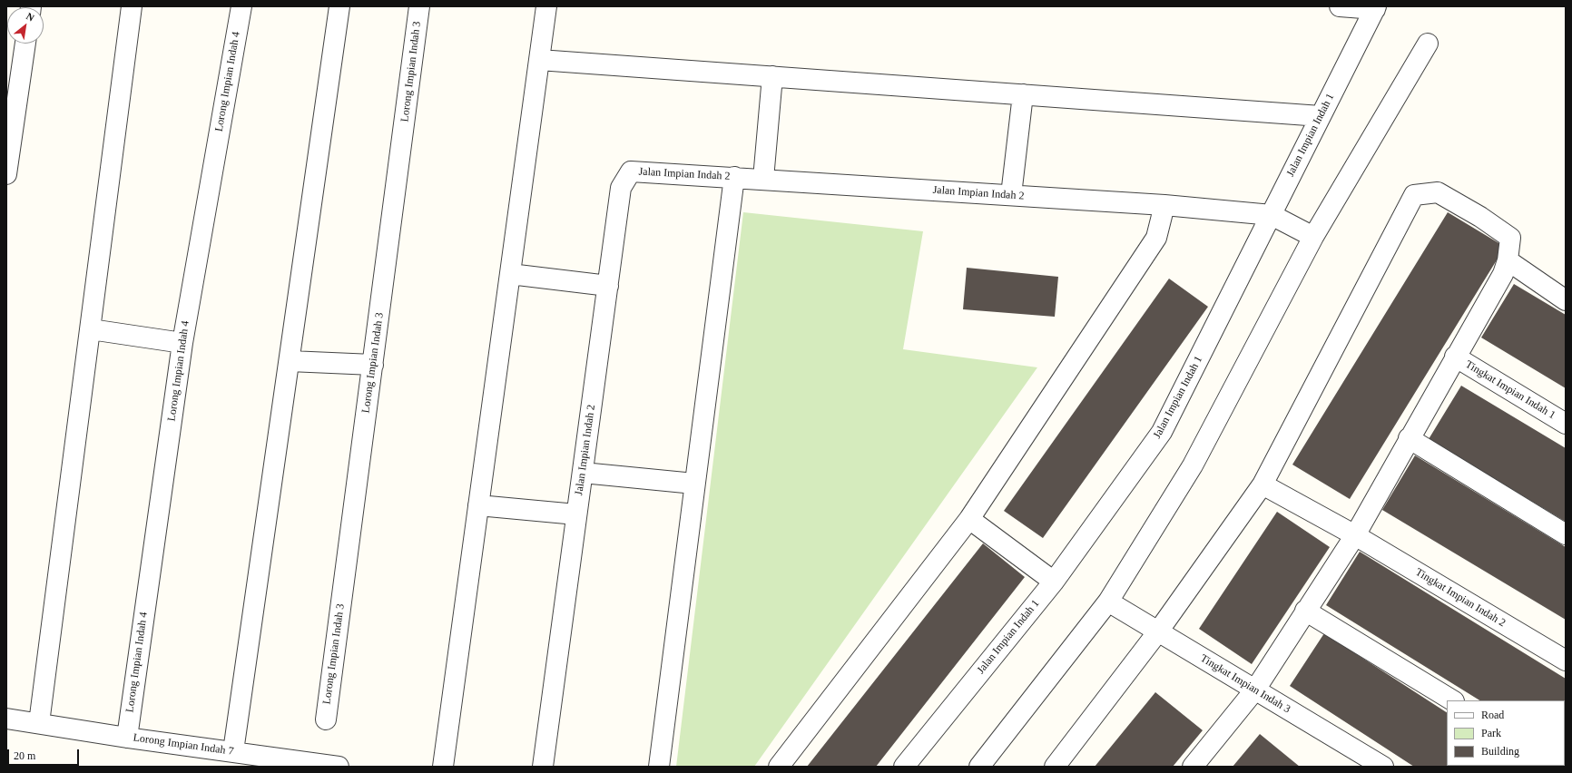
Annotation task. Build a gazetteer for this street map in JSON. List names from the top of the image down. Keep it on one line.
{"streets":{"street":["Lorong Impian Indah 3","Lorong Impian Indah 4","Jalan Impian Indah 1","Jalan Impian Indah 2","Tingkat Impian Indah 1","Tingkat Impian Indah 2","Tingkat Impian Indah 3","Lorong Impian Indah 7"]},"crossings":[["Lorong Impian Indah 4","Lorong Impian Indah 7"],["Jalan Impian Indah 1","Jalan Impian Indah 2"]],"legend":["Road","Park","Building"],"scale_bar":"20 m","north":"top right"}
